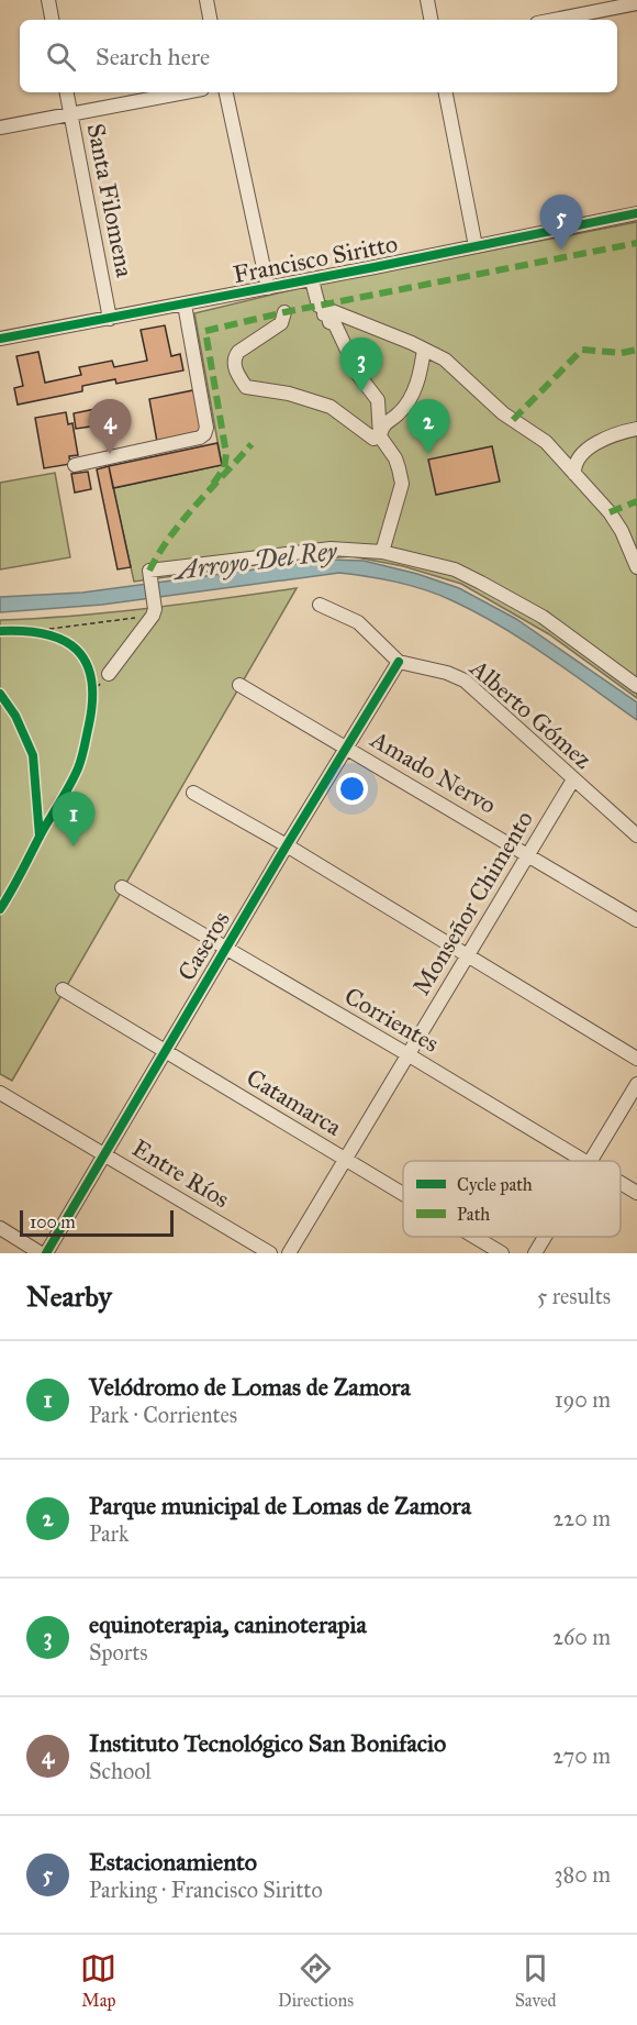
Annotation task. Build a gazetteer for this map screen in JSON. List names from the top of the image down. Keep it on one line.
{"streets":{"street":["Santa Filomena","Francisco Siritto","Alberto Gómez","Amado Nervo","Monseñor Chimento","Caseros","Corrientes","Catamarca","Entre Ríos"]},"crossings":[["Santa Filomena","Francisco Siritto"],["Alberto Gómez","Monseñor Chimento"],["Alberto Gómez","Caseros"],["Amado Nervo","Monseñor Chimento"],["Amado Nervo","Caseros"],["Monseñor Chimento","Corrientes"],["Monseñor Chimento","Catamarca"],["Caseros","Corrientes"],["Caseros","Catamarca"],["Caseros","Entre Ríos"]],"water":["Arroyo Del Rey"],"legend":["Cycle path","Path"],"scale_bar":"100 m","page":{"search":"Search here","pins":["5","3","2","4","1"],"scale":"100 m","heading":["Nearby","5 results"],"list":[{"mark":"1","name":"Velódromo de Lomas de Zamora","note":"Park · Corrientes","value":"190 m"},{"mark":"2","name":"Parque municipal de Lomas de Zamora","note":"Park","value":"220 m"},{"mark":"3","name":"equinoterapia, caninoterapia","note":"Sports","value":"260 m"},{"mark":"4","name":"Instituto Tecnológico San Bonifacio","note":"School","value":"270 m"},{"mark":"5","name":"Estacionamiento","note":"Parking · Francisco Siritto","value":"380 m"}],"nav":["Map","Directions","Saved"]}}
